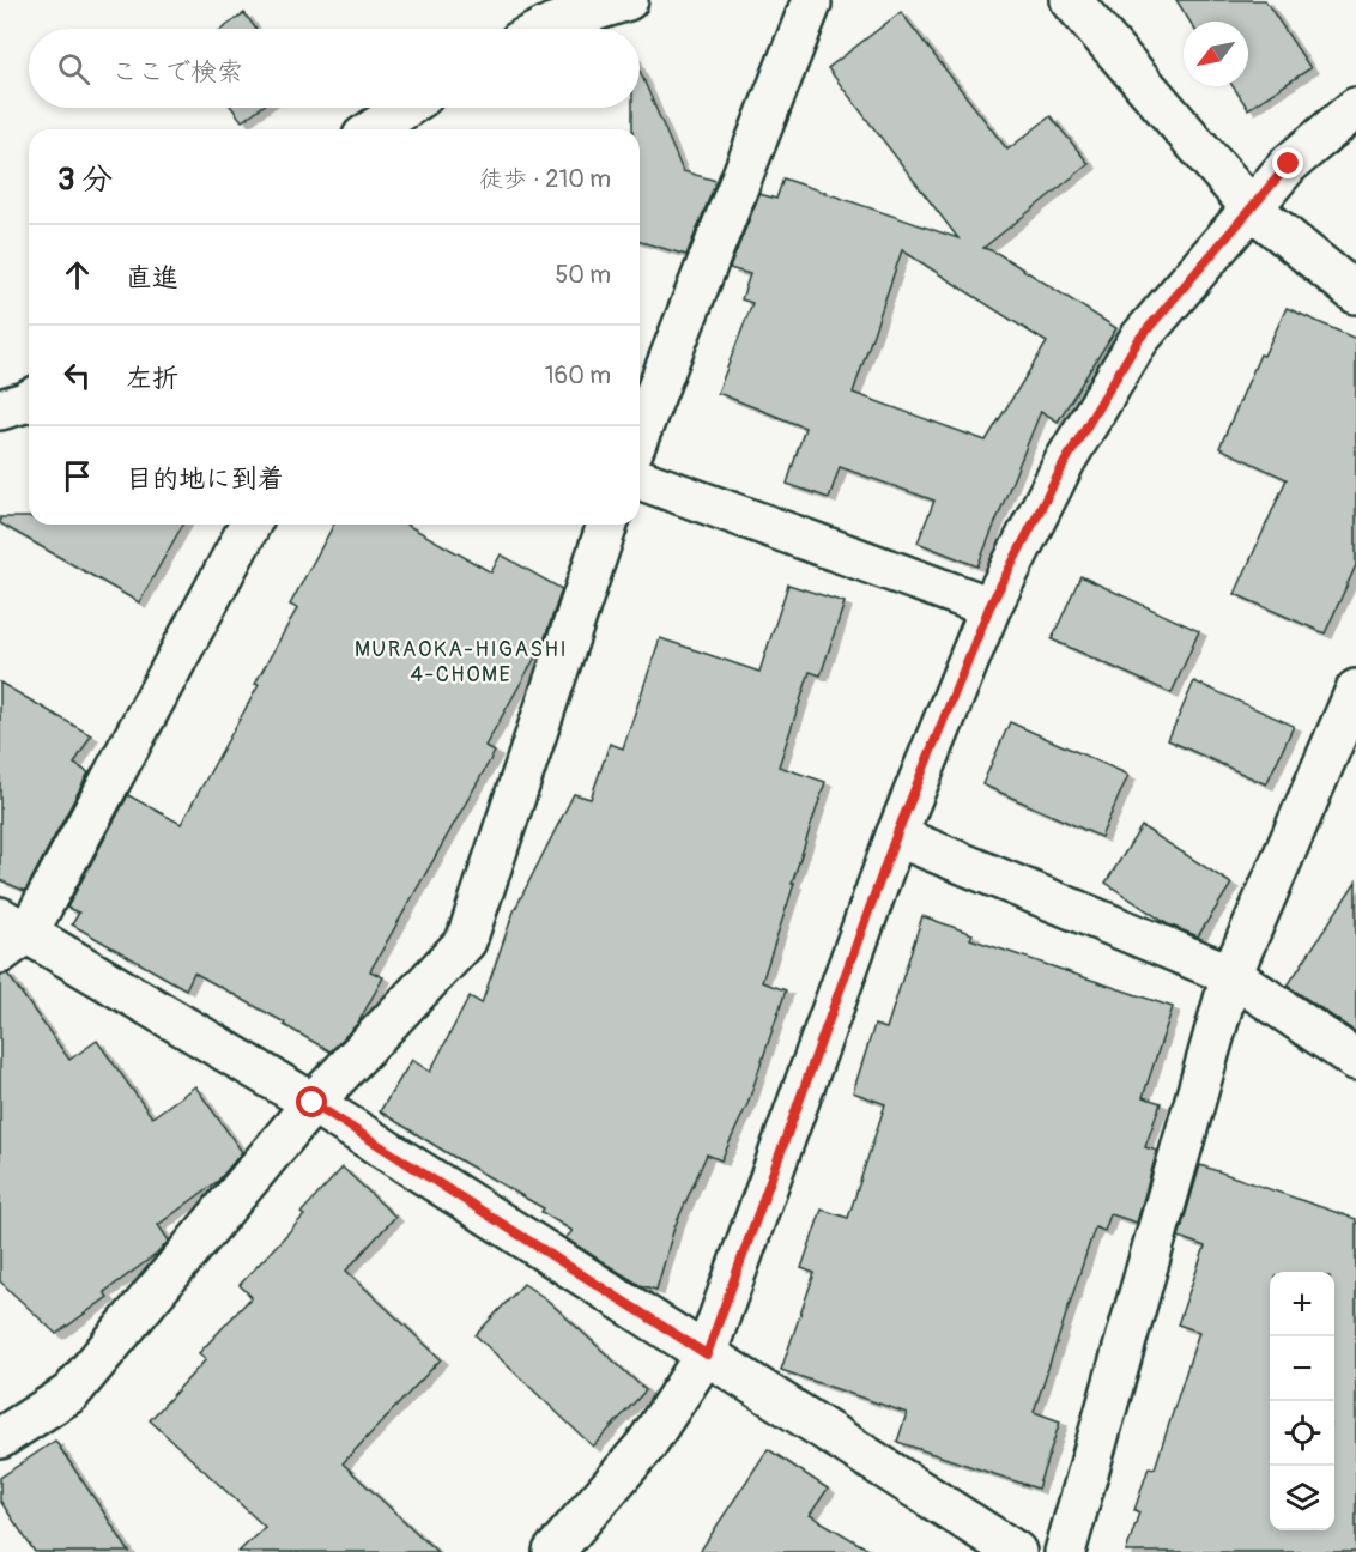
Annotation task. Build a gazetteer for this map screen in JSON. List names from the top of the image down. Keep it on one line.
{"districts":["MURAOKA-HIGASHI 4-CHOME"],"north":"bottom left","page":{"search":"ここで検索","heading":["3 分","徒歩 · 210 m"],"list":[["直進","50 m"],["左折","160 m"],"目的地に到着"],"map_buttons":["+","−"]}}
